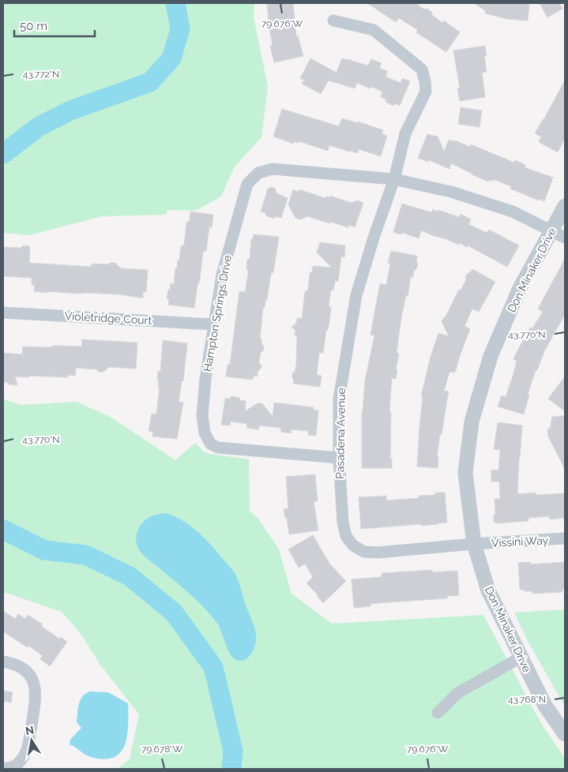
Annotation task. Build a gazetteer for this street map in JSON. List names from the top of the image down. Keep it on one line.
{"streets":{"street":["Don Minaker Drive","Hampton Springs Drive","Violetridge Court","Pasadena Avenue","Vissini Way"]},"crossings":[["Don Minaker Drive","Hampton Springs Drive"],["Don Minaker Drive","Pasadena Avenue"],["Don Minaker Drive","Vissini Way"],["Hampton Springs Drive","Violetridge Court"],["Hampton Springs Drive","Pasadena Avenue"],["Pasadena Avenue","Vissini Way"]],"scale_bar":"50 m","north":"top","coordinates":["79.676°W","43.772°N","43.770°N","43.768°N","79.678°W"]}
